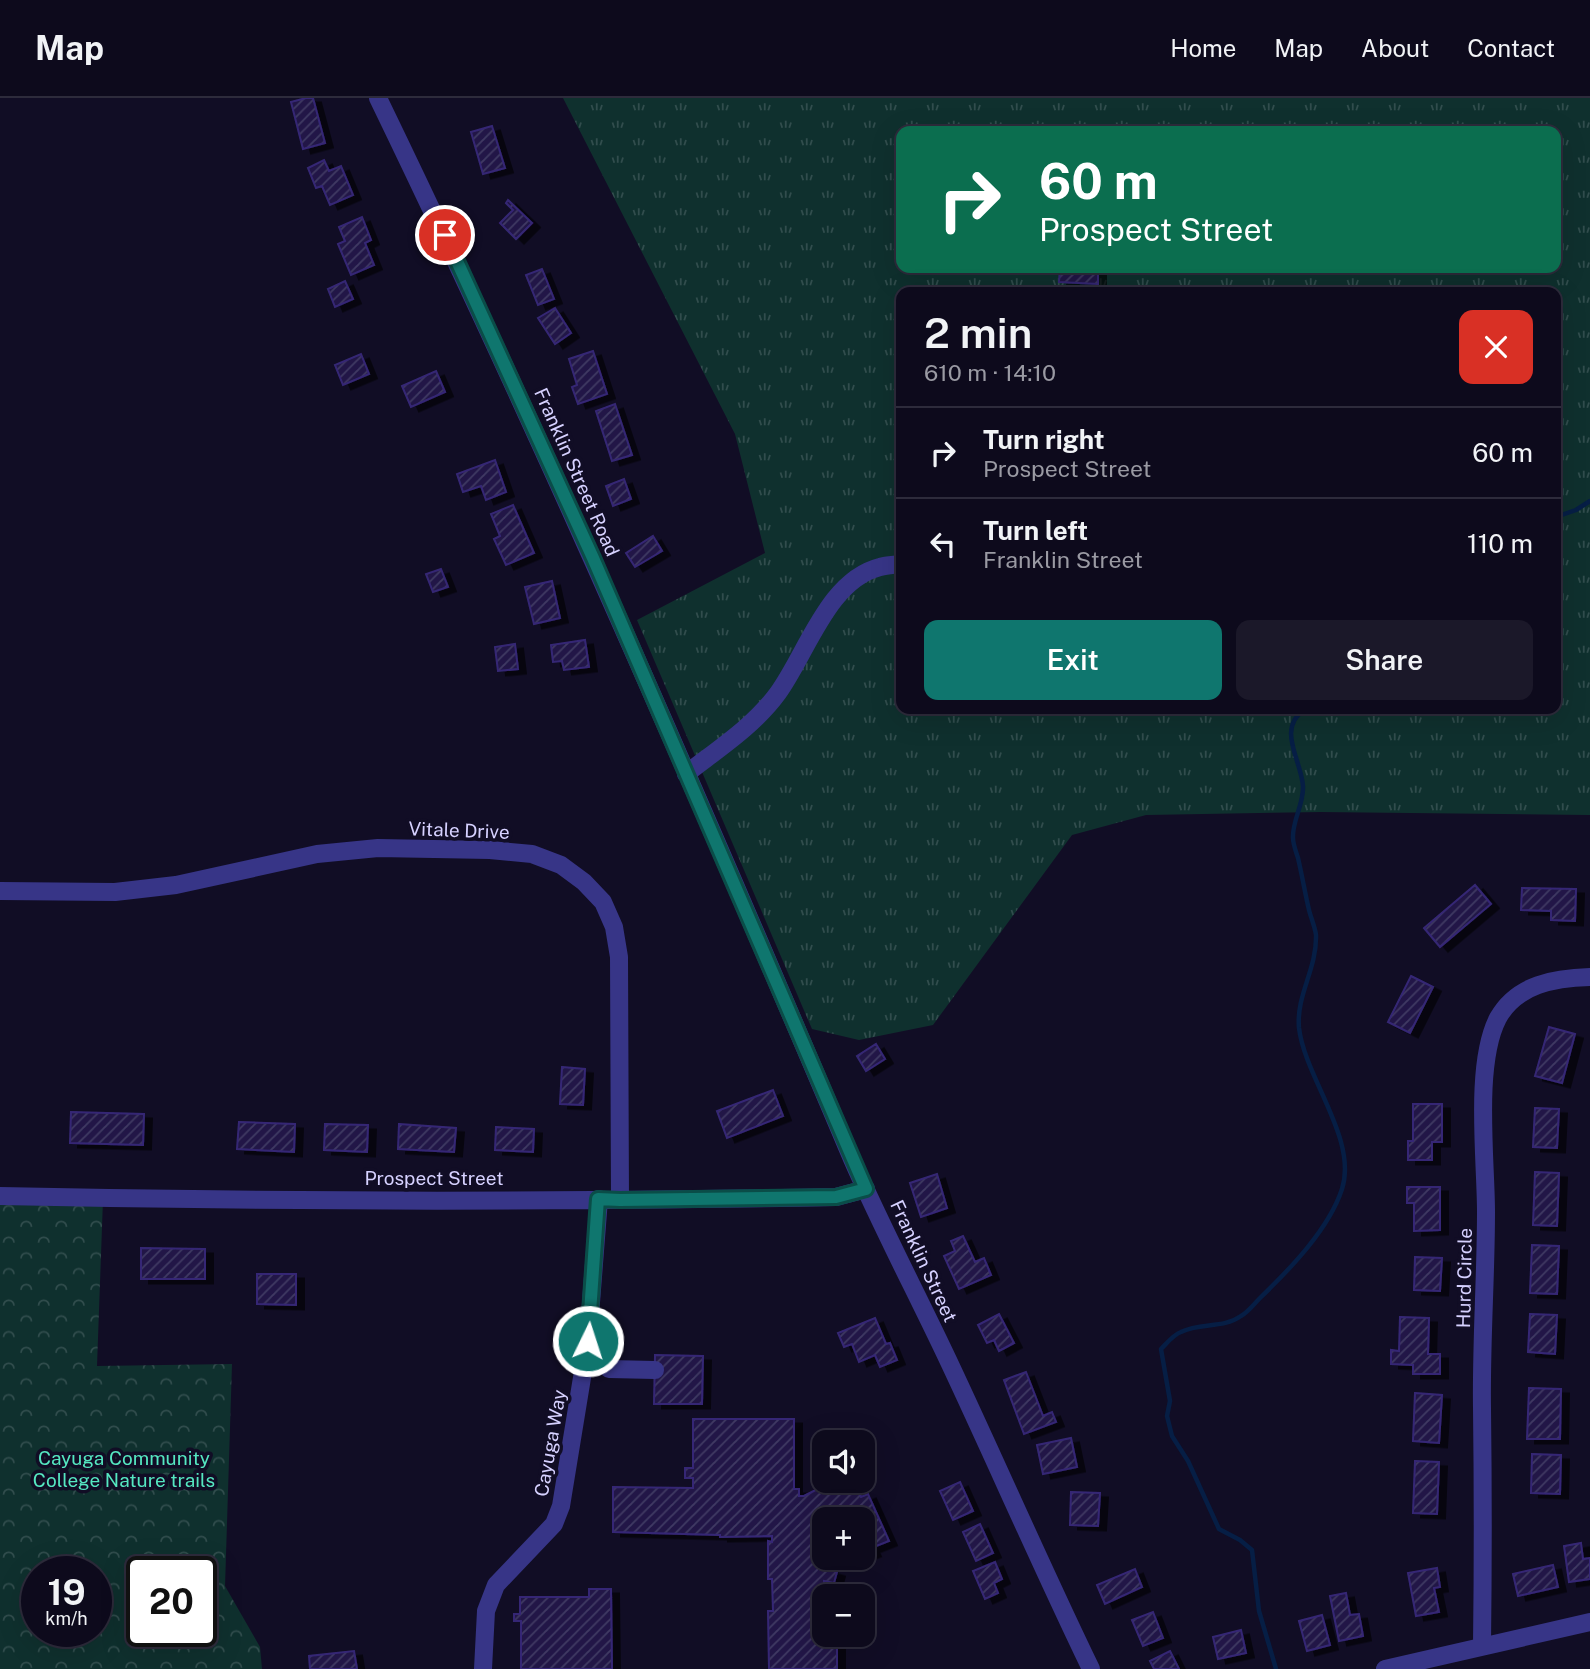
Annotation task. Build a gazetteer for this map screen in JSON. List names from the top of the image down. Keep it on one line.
{"streets":{"street":["Franklin Street Road","Vitale Drive","Prospect Street","Franklin Street","Hurd Circle","Cayuga Way"]},"crossings":[["Franklin Street Road","Franklin Street"],["Vitale Drive","Prospect Street"],["Prospect Street","Franklin Street"],["Prospect Street","Cayuga Way"]],"parks":["Cayuga Community College Nature trails"],"page":{"header":"Map","nav":["Home","Map","About","Contact"],"turn":["60 m","Prospect Street"],"heading":["2 min","610 m · 14:10"],"list":[{"name":"Turn right","note":"Prospect Street","value":"60 m"},{"name":"Turn left","note":"Franklin Street","value":"110 m"}],"buttons":["Exit","Share"],"map_buttons":["+","−"],"speed":"19 km/h","limit":"20"}}
